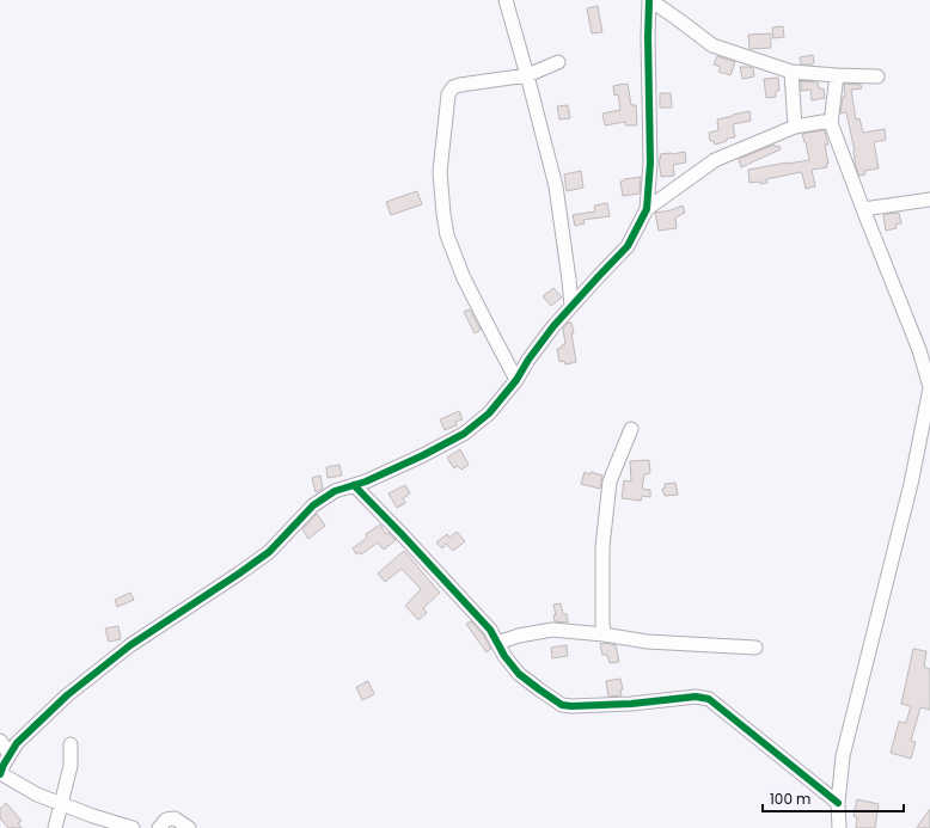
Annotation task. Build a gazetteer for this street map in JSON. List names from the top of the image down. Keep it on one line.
{"scale_bar":"100 m"}
